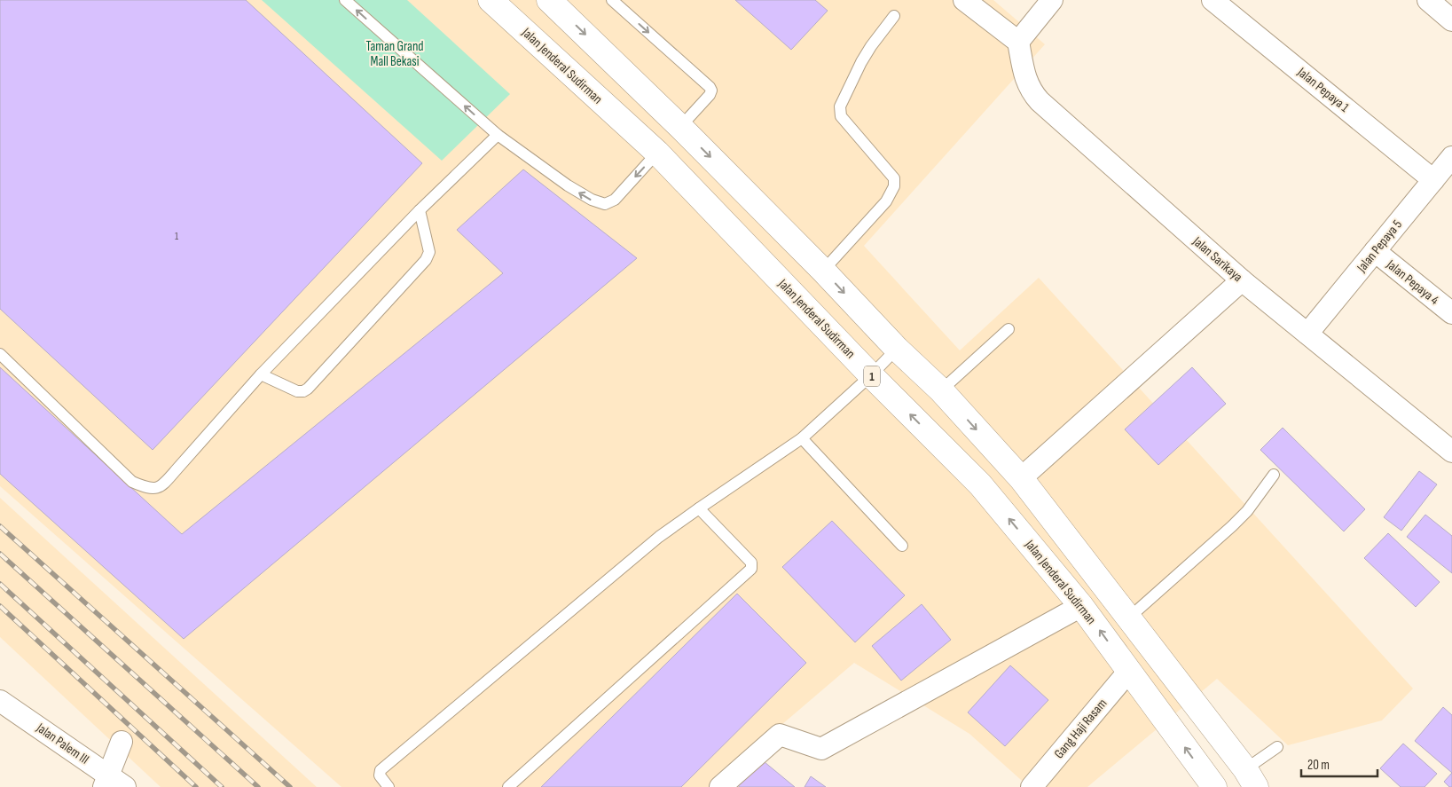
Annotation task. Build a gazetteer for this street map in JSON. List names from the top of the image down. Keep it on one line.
{"streets":{"highway":["Jalan Jenderal Sudirman","1"],"street":["Jalan Pepaya 1","Jalan Pepaya 5","Jalan Sarikaya","Jalan Pepaya 4","Gang Haji Rasam","Jalan Palem III"]},"crossings":[["Jalan Jenderal Sudirman","Gang Haji Rasam"],["Jalan Pepaya 1","Jalan Pepaya 5"],["Jalan Pepaya 5","Jalan Sarikaya"],["Jalan Pepaya 5","Jalan Pepaya 4"]],"parks":["Taman Grand Mall Bekasi"],"house_numbers":["1"],"scale_bar":"20 m"}
